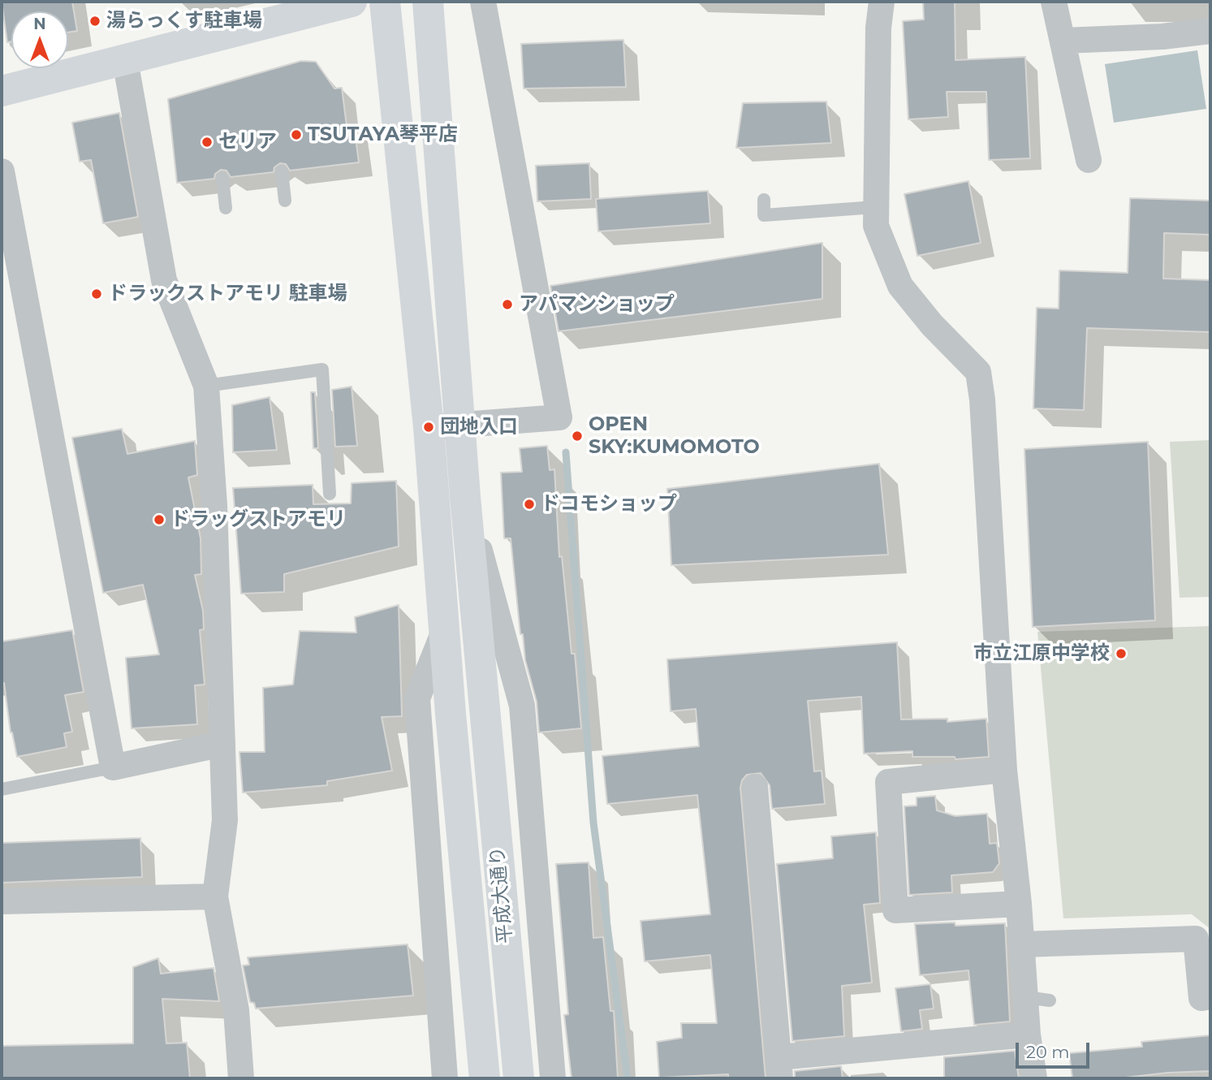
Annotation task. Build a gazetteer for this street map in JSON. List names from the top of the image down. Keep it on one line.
{"streets":{"street":["平成大通り"]},"places":["湯らっくす駐車場","TSUTAYA琴平店","セリア","ドラックストアモリ 駐車場","アパマンショップ","団地入口","OPEN SKY:KUMOMOTO","ドコモショップ","ドラッグストアモリ","市立江原中学校"],"scale_bar":"20 m","north":"top"}
